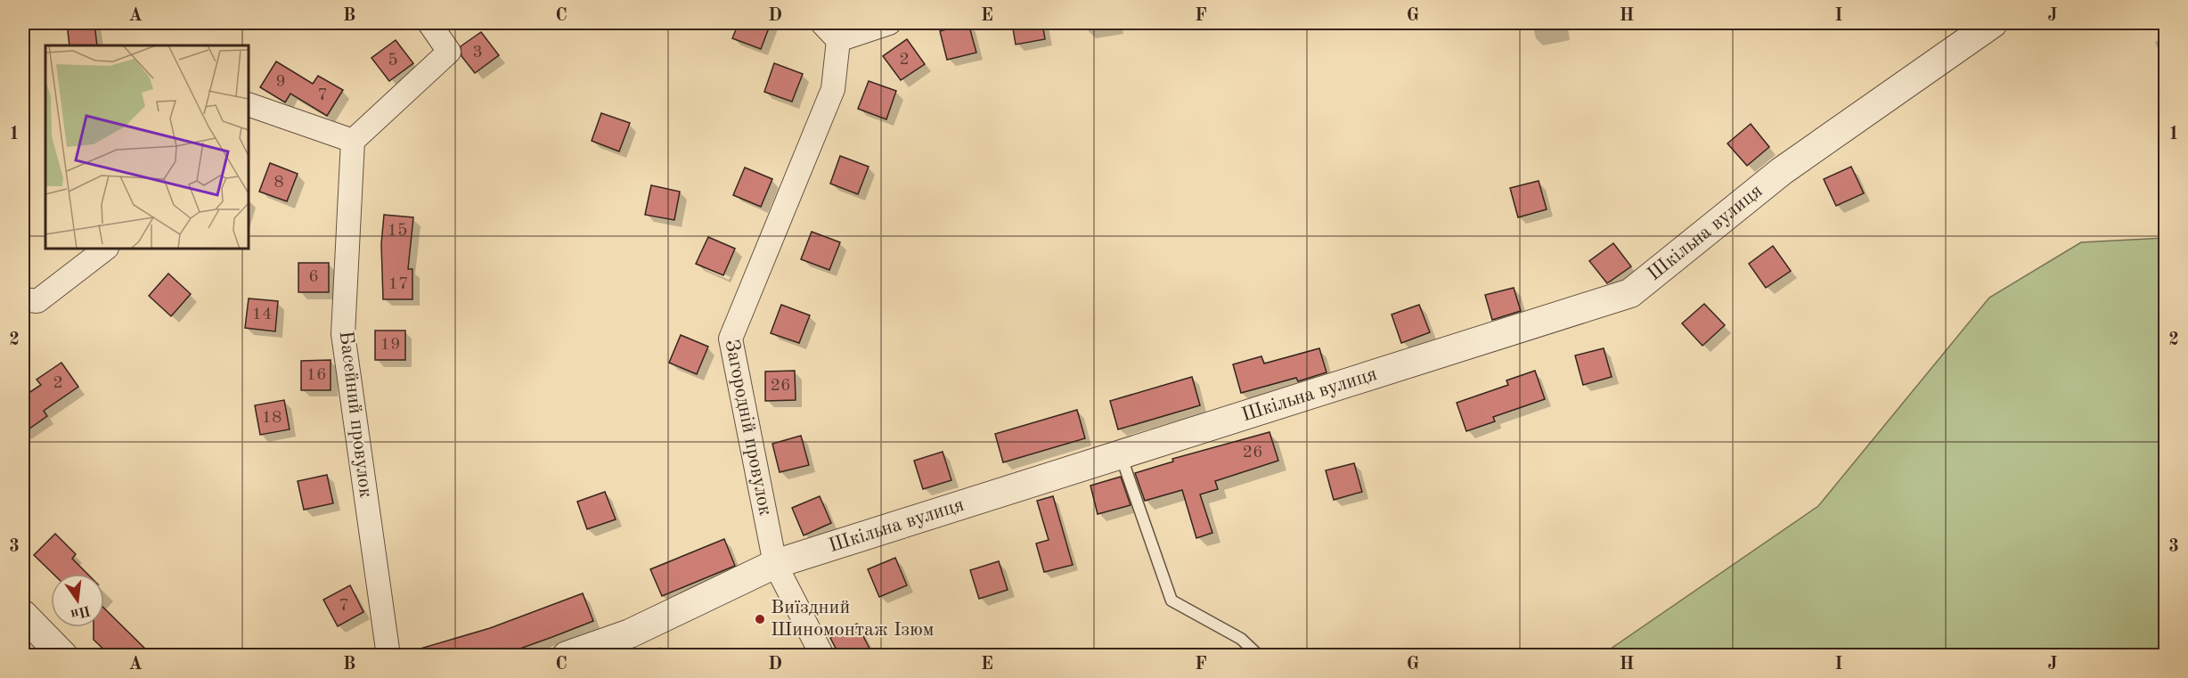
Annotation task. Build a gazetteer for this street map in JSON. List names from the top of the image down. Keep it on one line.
{"streets":{"street":["Шкільна вулиця","Басейний провулок","Загородній провулок"]},"crossings":[["Шкільна вулиця","Загородній провулок"]],"places":["Виїздний Шиномонтаж Ізюм"],"house_numbers":["3","2","5","9","7","8","15","6","17","14","19","16","2","26","18","26","7"],"north":"bottom","grid":{"columns":["A","B","C","D","E","F","G","H","I","J"],"rows":["1","2","3"]}}
